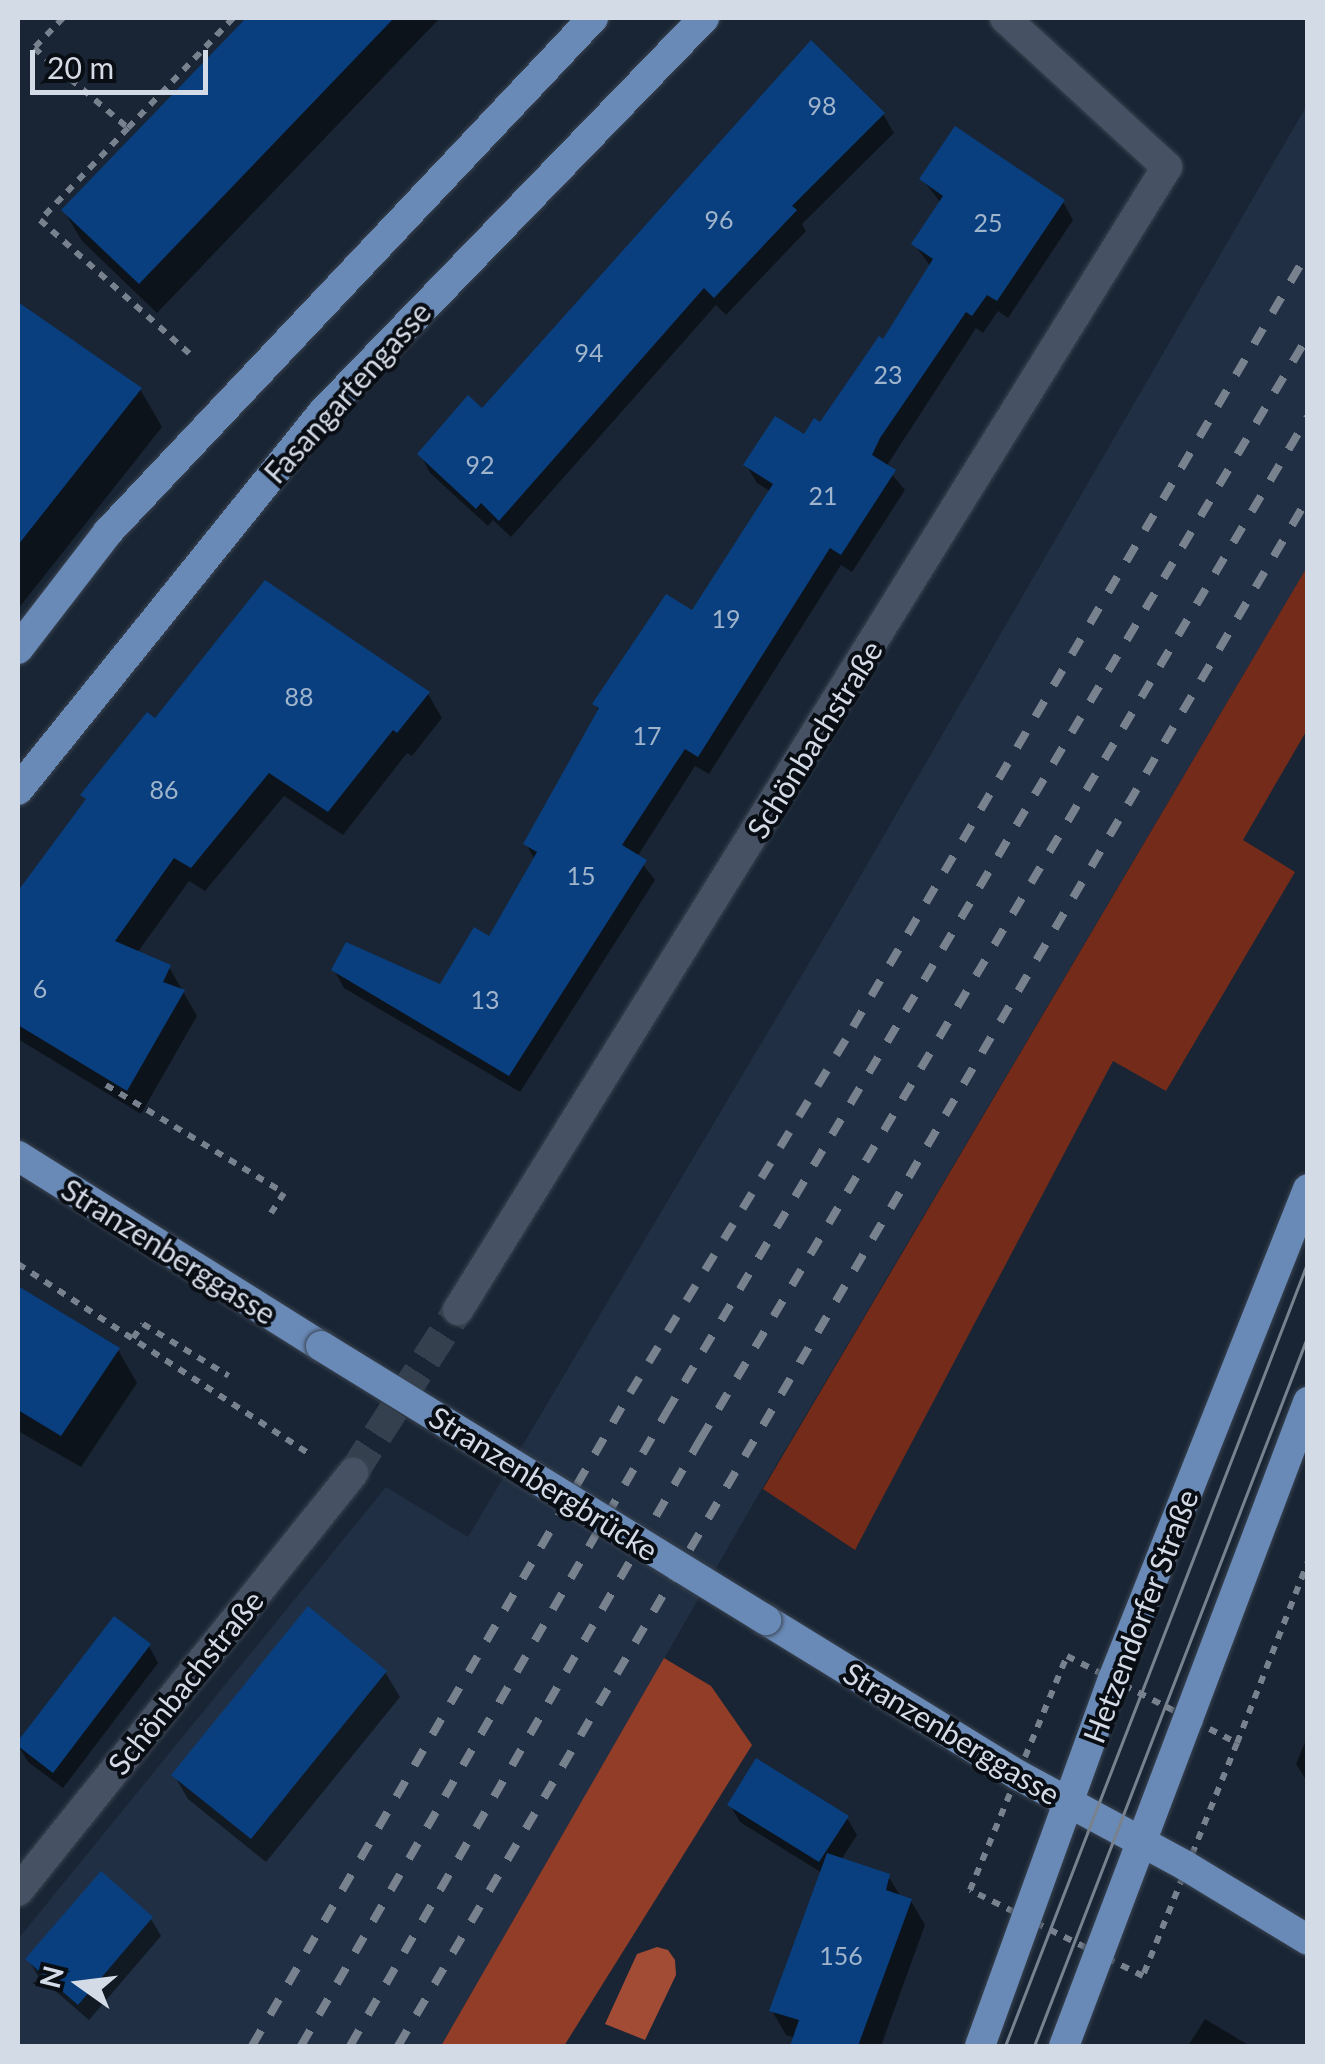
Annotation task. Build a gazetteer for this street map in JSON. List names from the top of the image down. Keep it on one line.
{"streets":{"main road":["Fasangartengasse","Stranzenberggasse","Stranzenbergbrücke","Hetzendorfer Straße"],"street":["Schönbachstraße"]},"crossings":[["Stranzenberggasse","Stranzenbergbrücke"],["Stranzenberggasse","Hetzendorfer Straße"]],"house_numbers":["98","96","25","94","23","92","21","19","88","17","86","15","6","13","156"],"scale_bar":"20 m","north":"left"}
